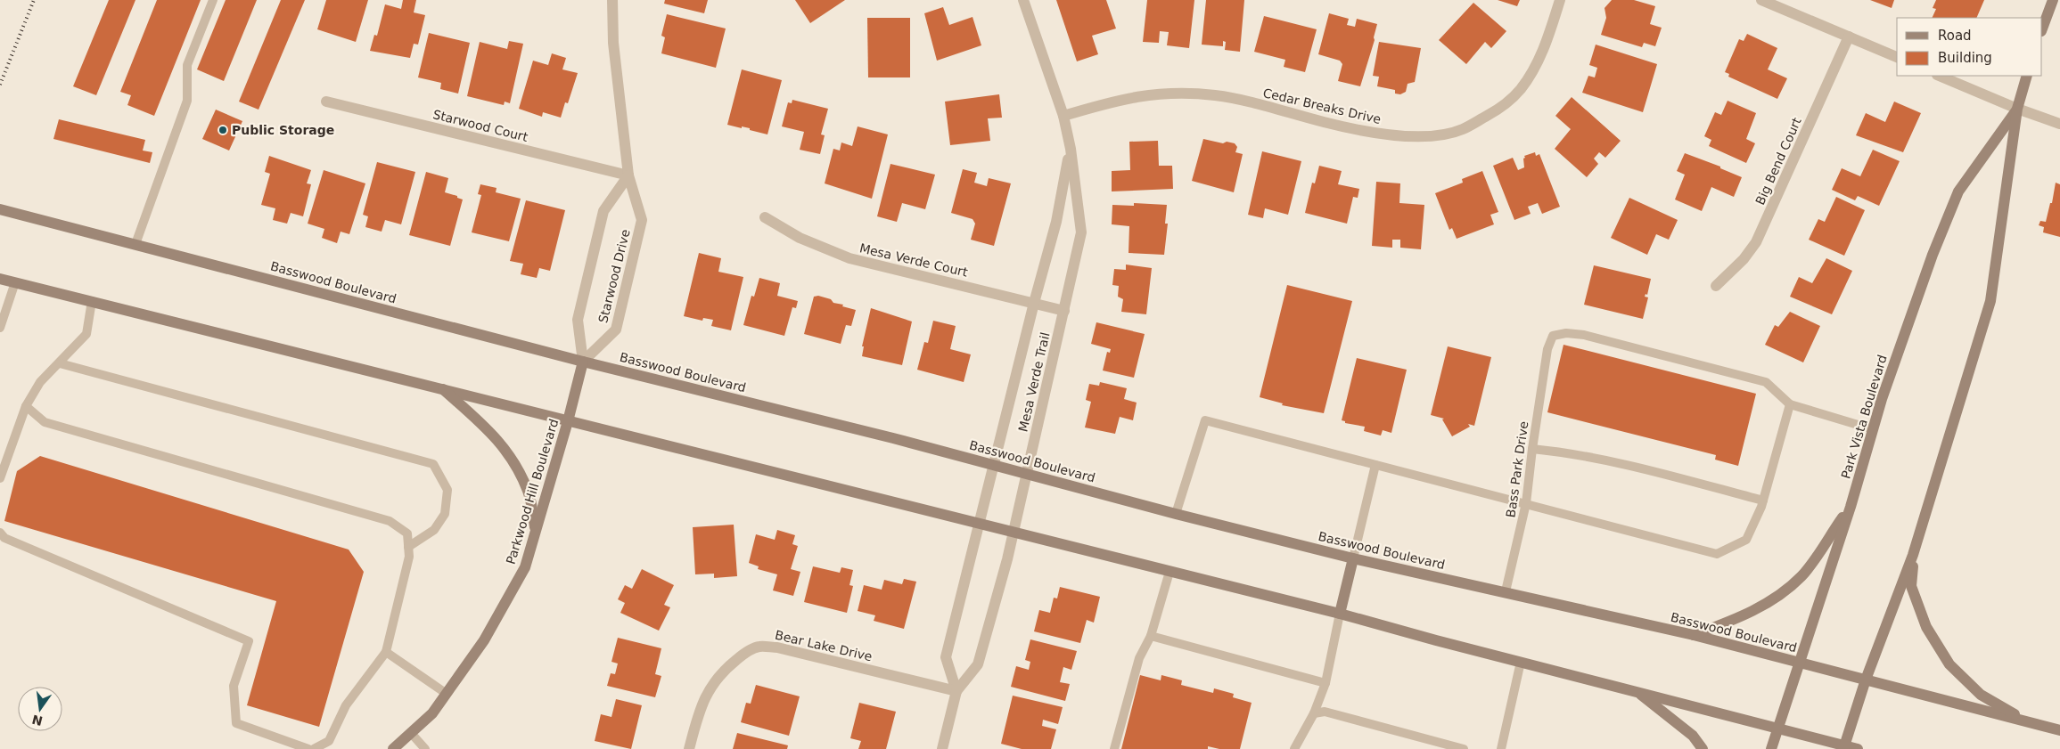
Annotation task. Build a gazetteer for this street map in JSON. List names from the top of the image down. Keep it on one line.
{"streets":{"main road":["Basswood Boulevard","Park Vista Boulevard","Parkwood Hill Boulevard"],"street":["Cedar Breaks Drive","Starwood Court","Big Bend Court","Mesa Verde Court","Starwood Drive","Mesa Verde Trail","Bear Lake Drive"],"lane":["Bass Park Drive"]},"crossings":[["Cedar Breaks Drive","Mesa Verde Trail"],["Starwood Court","Starwood Drive"],["Mesa Verde Court","Mesa Verde Trail"],["Starwood Drive","Basswood Boulevard"],["Starwood Drive","Parkwood Hill Boulevard"],["Basswood Boulevard","Mesa Verde Trail"],["Basswood Boulevard","Park Vista Boulevard"],["Basswood Boulevard","Bass Park Drive"],["Basswood Boulevard","Parkwood Hill Boulevard"],["Mesa Verde Trail","Bear Lake Drive"]],"places":["Public Storage"],"legend":["Road","Building"],"north":"bottom"}
